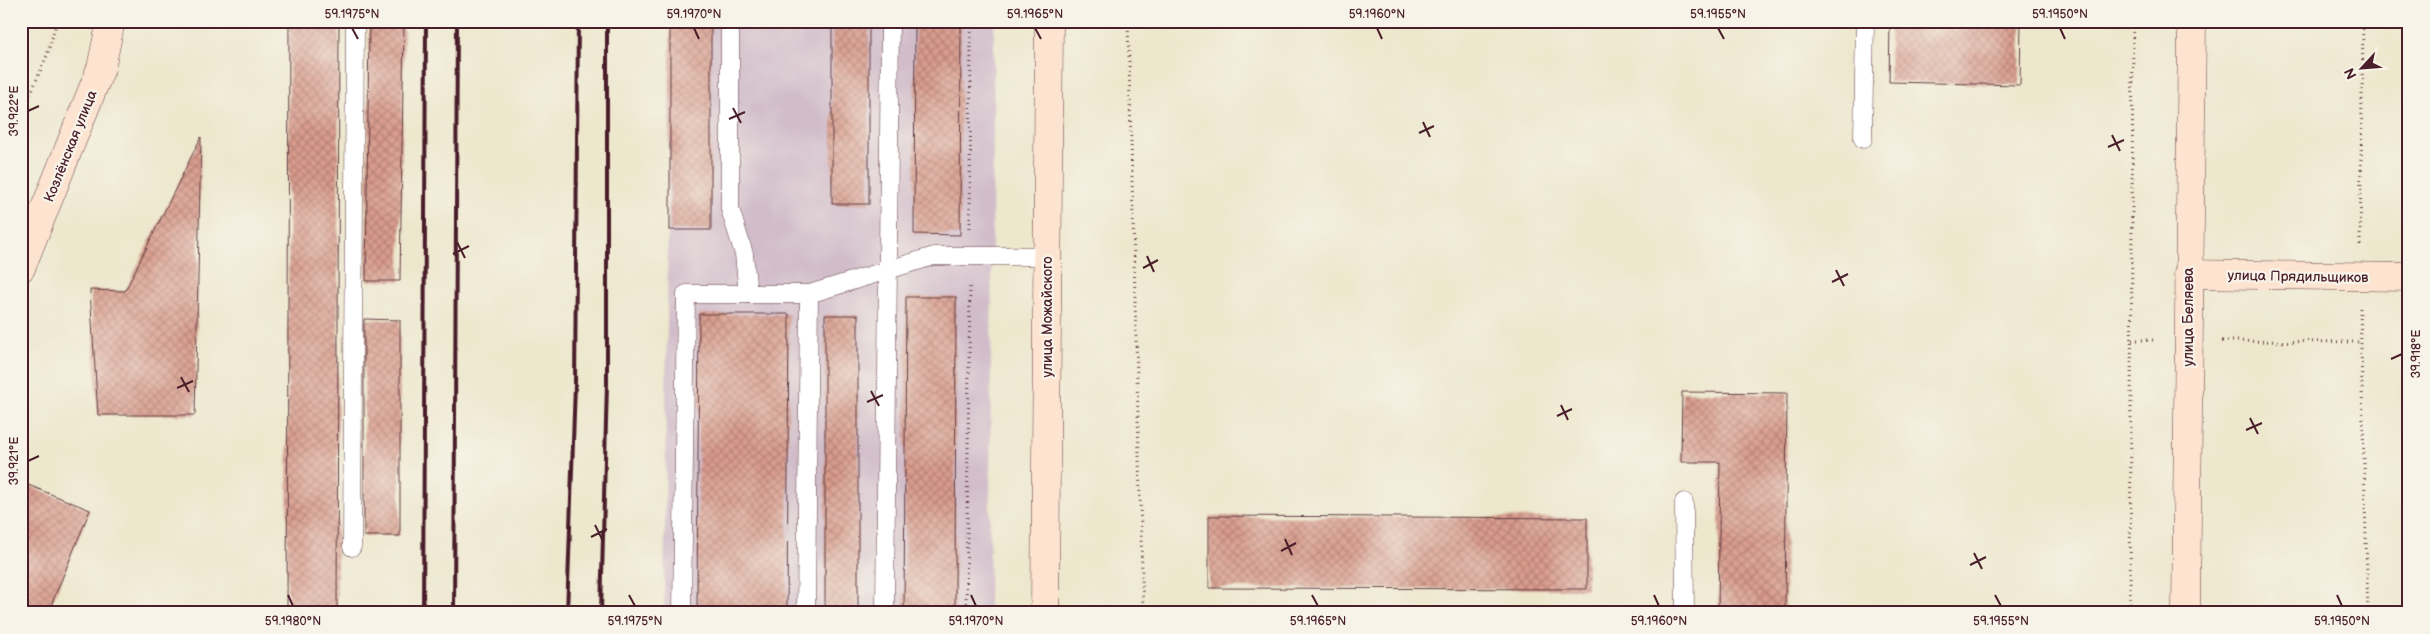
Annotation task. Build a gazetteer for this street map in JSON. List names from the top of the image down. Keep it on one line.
{"streets":{"street":["Козлёнская улица","улица Прядильщиков","улица Можайского","улица Беляева"]},"crossings":[["улица Прядильщиков","улица Беляева"]],"north":"bottom left","coordinates":["59.1975°N","59.1970°N","59.1965°N","59.1960°N","59.1955°N","59.1950°N","39.922°E","39.918°E","39.921°E","59.1980°N"]}
